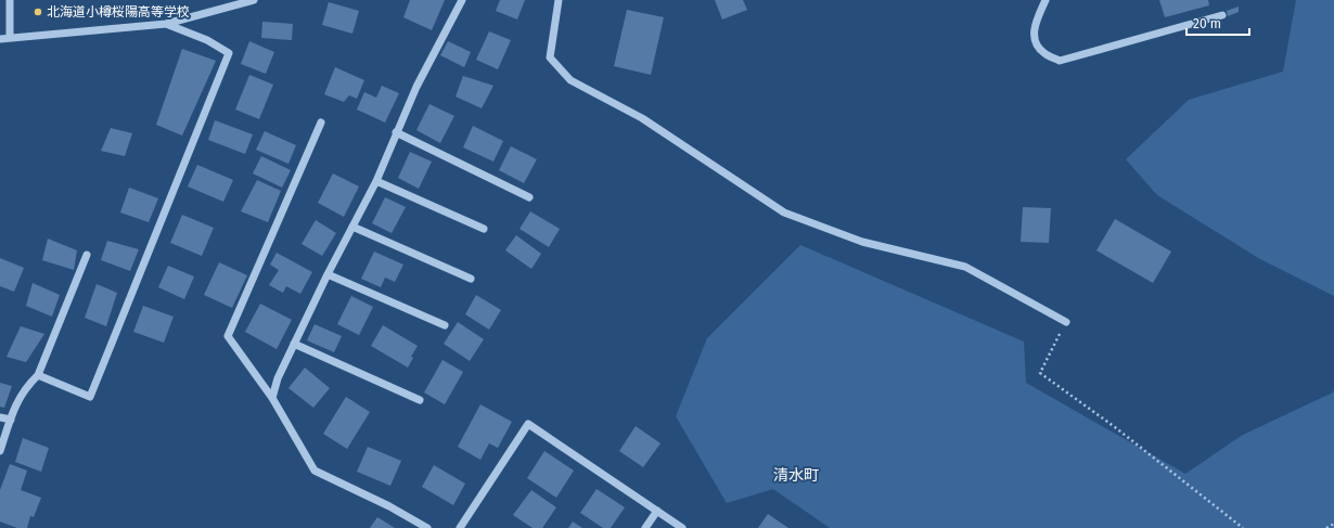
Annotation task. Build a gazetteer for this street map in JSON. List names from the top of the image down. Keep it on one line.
{"districts":["清水町"],"places":["北海道小樽桜陽高等学校"],"scale_bar":"20 m"}
